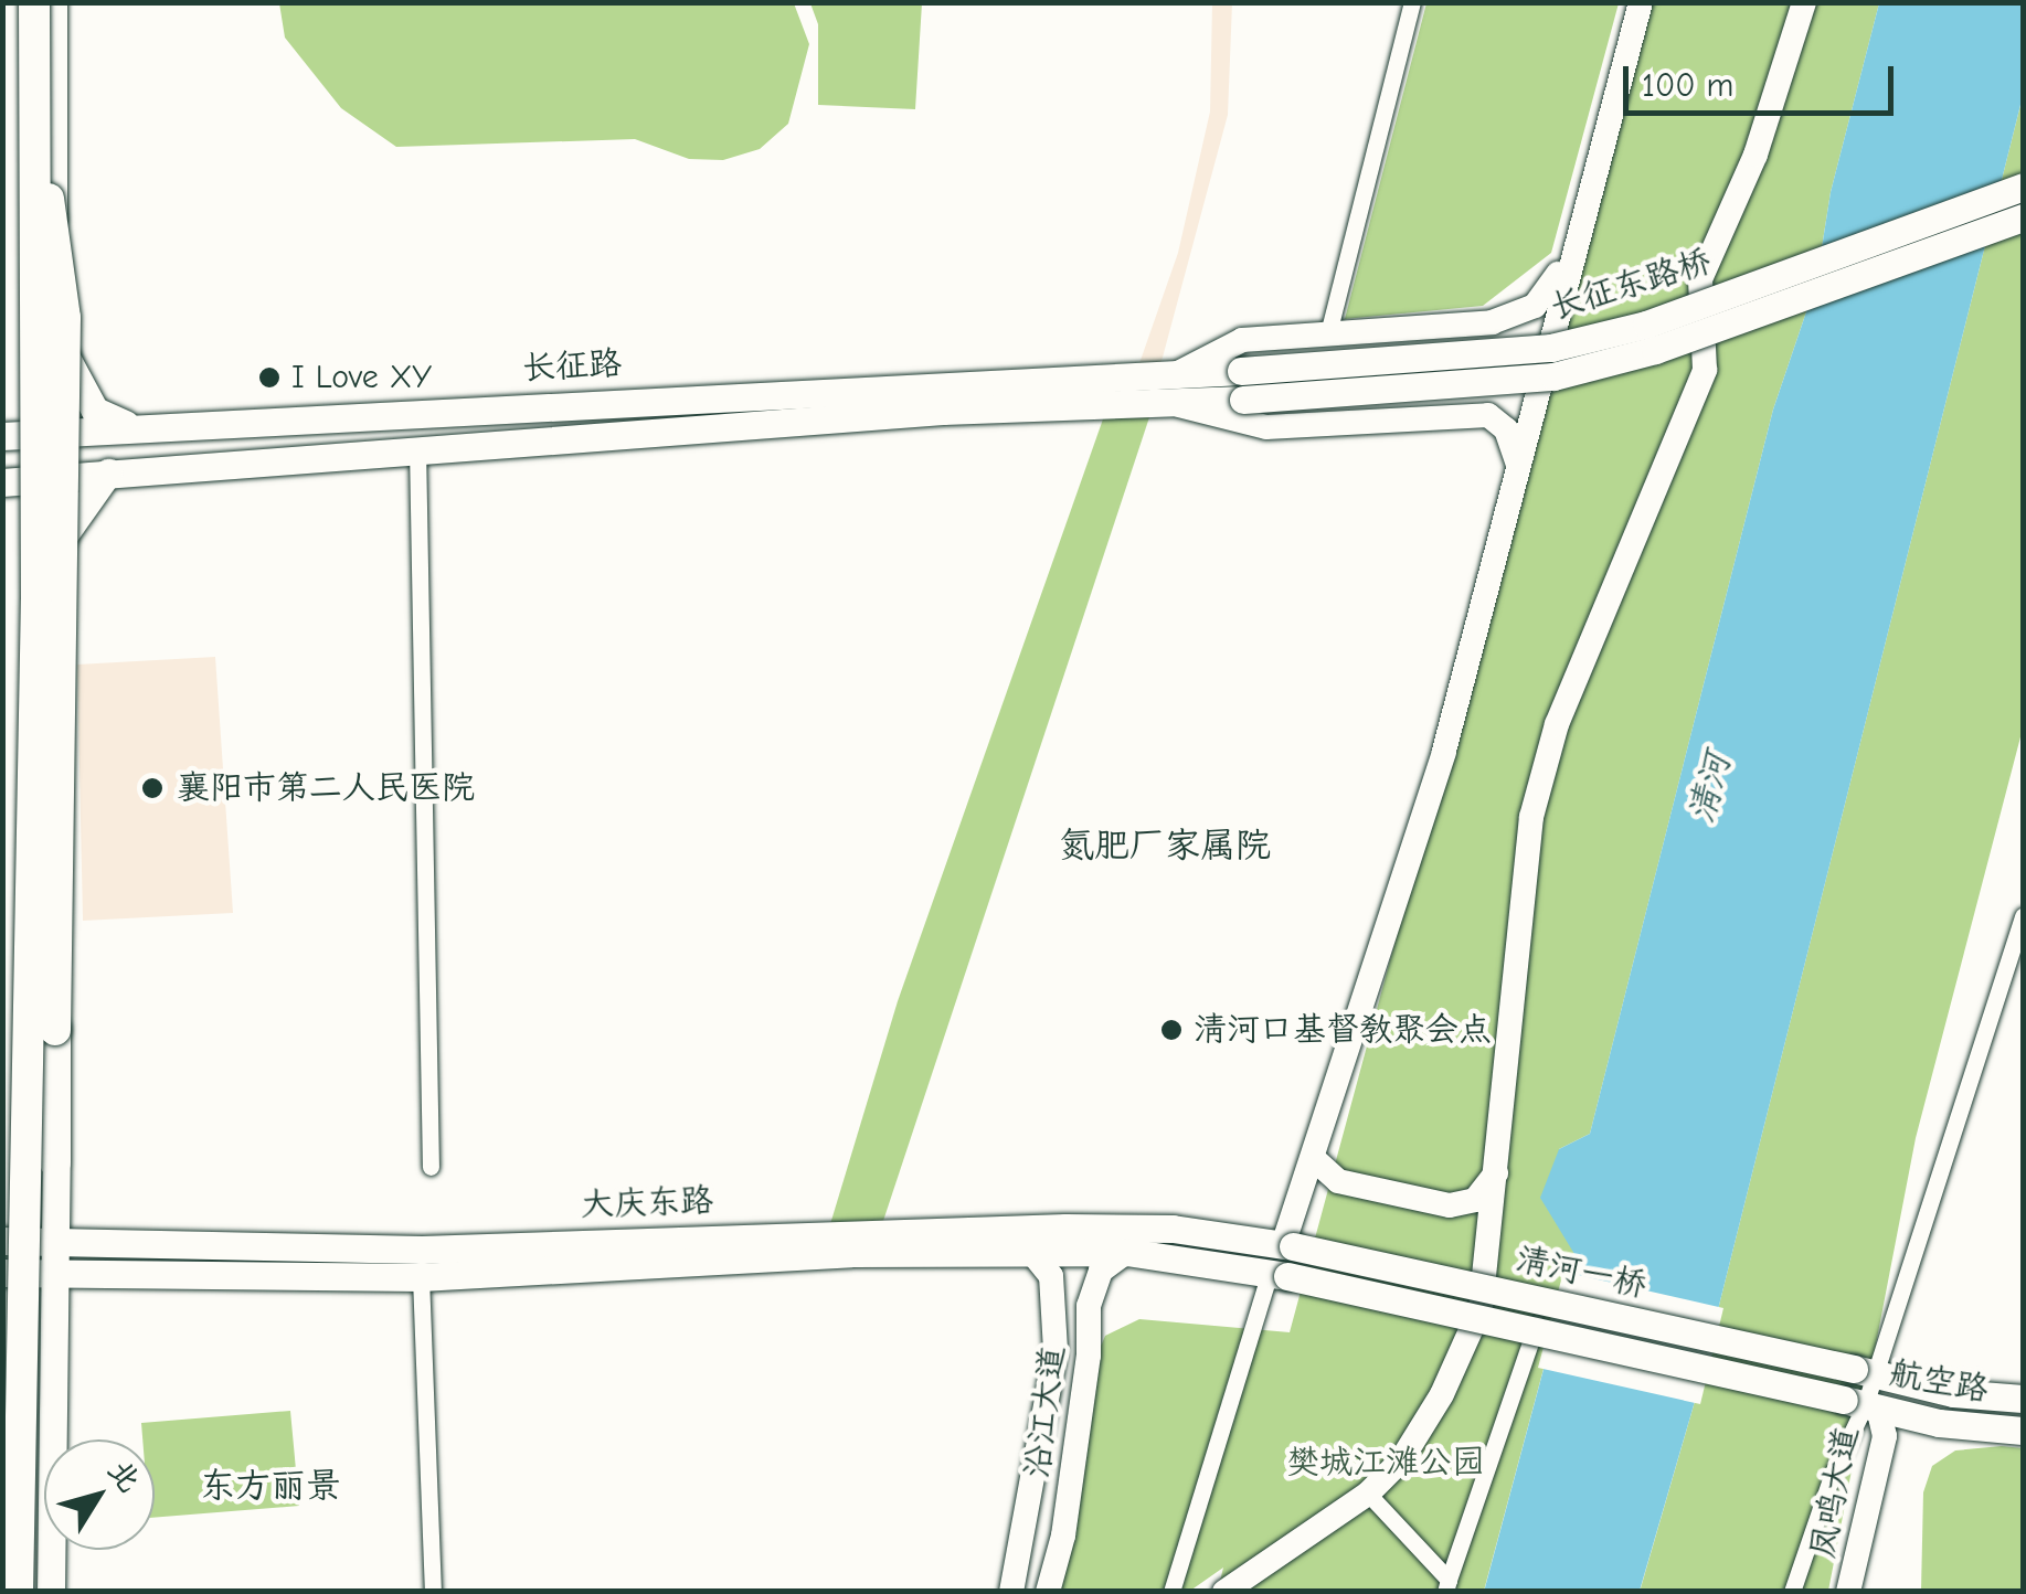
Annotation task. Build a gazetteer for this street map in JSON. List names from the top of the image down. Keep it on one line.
{"streets":{"main road":["长征东路桥","长征路","大庆东路","清河一桥","航空路"],"street":["沿江大道","凤鸣大道"]},"crossings":[["长征东路桥","长征路"],["大庆东路","清河一桥"],["大庆东路","沿江大道"],["清河一桥","航空路"],["清河一桥","凤鸣大道"],["航空路","凤鸣大道"]],"districts":["氮肥厂家属院","东方丽景"],"water":["清河"],"parks":["樊城江滩公园"],"places":["I Love XY","襄阳市第二人民医院","清河口基督教聚会点"],"scale_bar":"100 m","north":"top right"}
